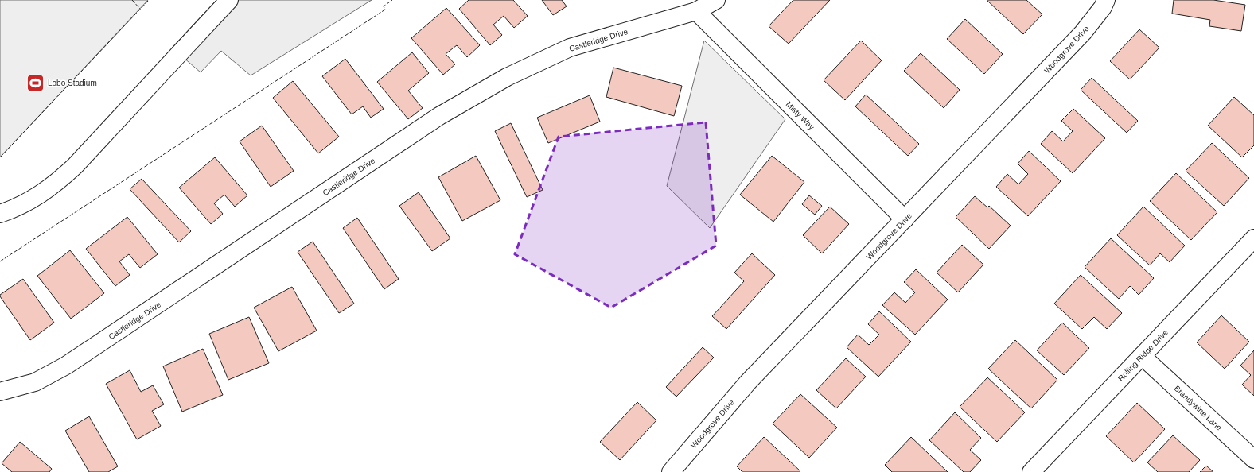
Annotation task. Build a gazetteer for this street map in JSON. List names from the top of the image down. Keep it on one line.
{"streets":{"street":["Castleridge Drive","Woodgrove Drive","Misty Way","Rolling Ridge Drive","Brandywine Lane"]},"crossings":[["Castleridge Drive","Misty Way"],["Woodgrove Drive","Misty Way"],["Rolling Ridge Drive","Brandywine Lane"]],"places":{"sports":["Lobo Stadium"]}}
